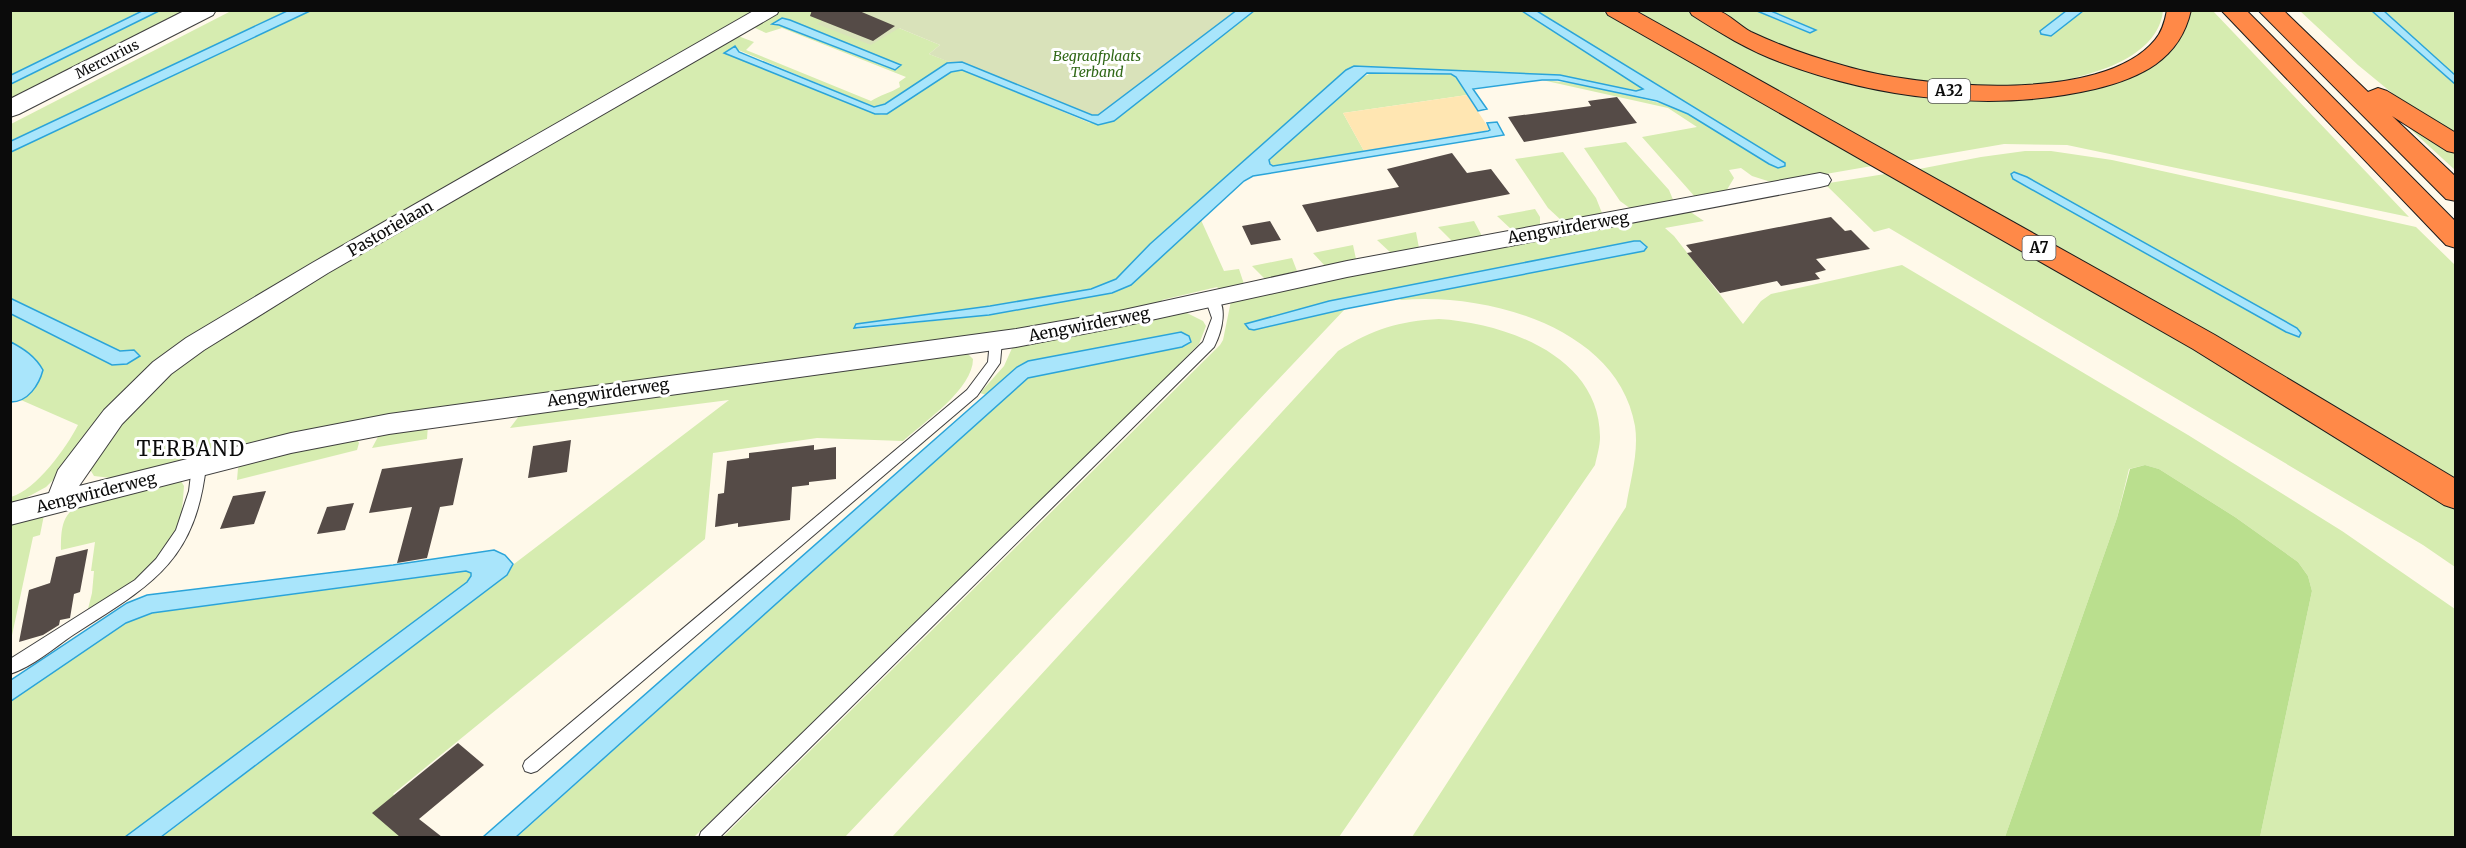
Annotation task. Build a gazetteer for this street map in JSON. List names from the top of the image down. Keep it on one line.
{"streets":{"highway":["A32","A7"],"street":["Mercurius","Aengwirderweg","Pastorielaan"]},"crossings":[["Aengwirderweg","Pastorielaan"]],"districts":["TERBAND"],"parks":["Begraafplaats Terband"]}
